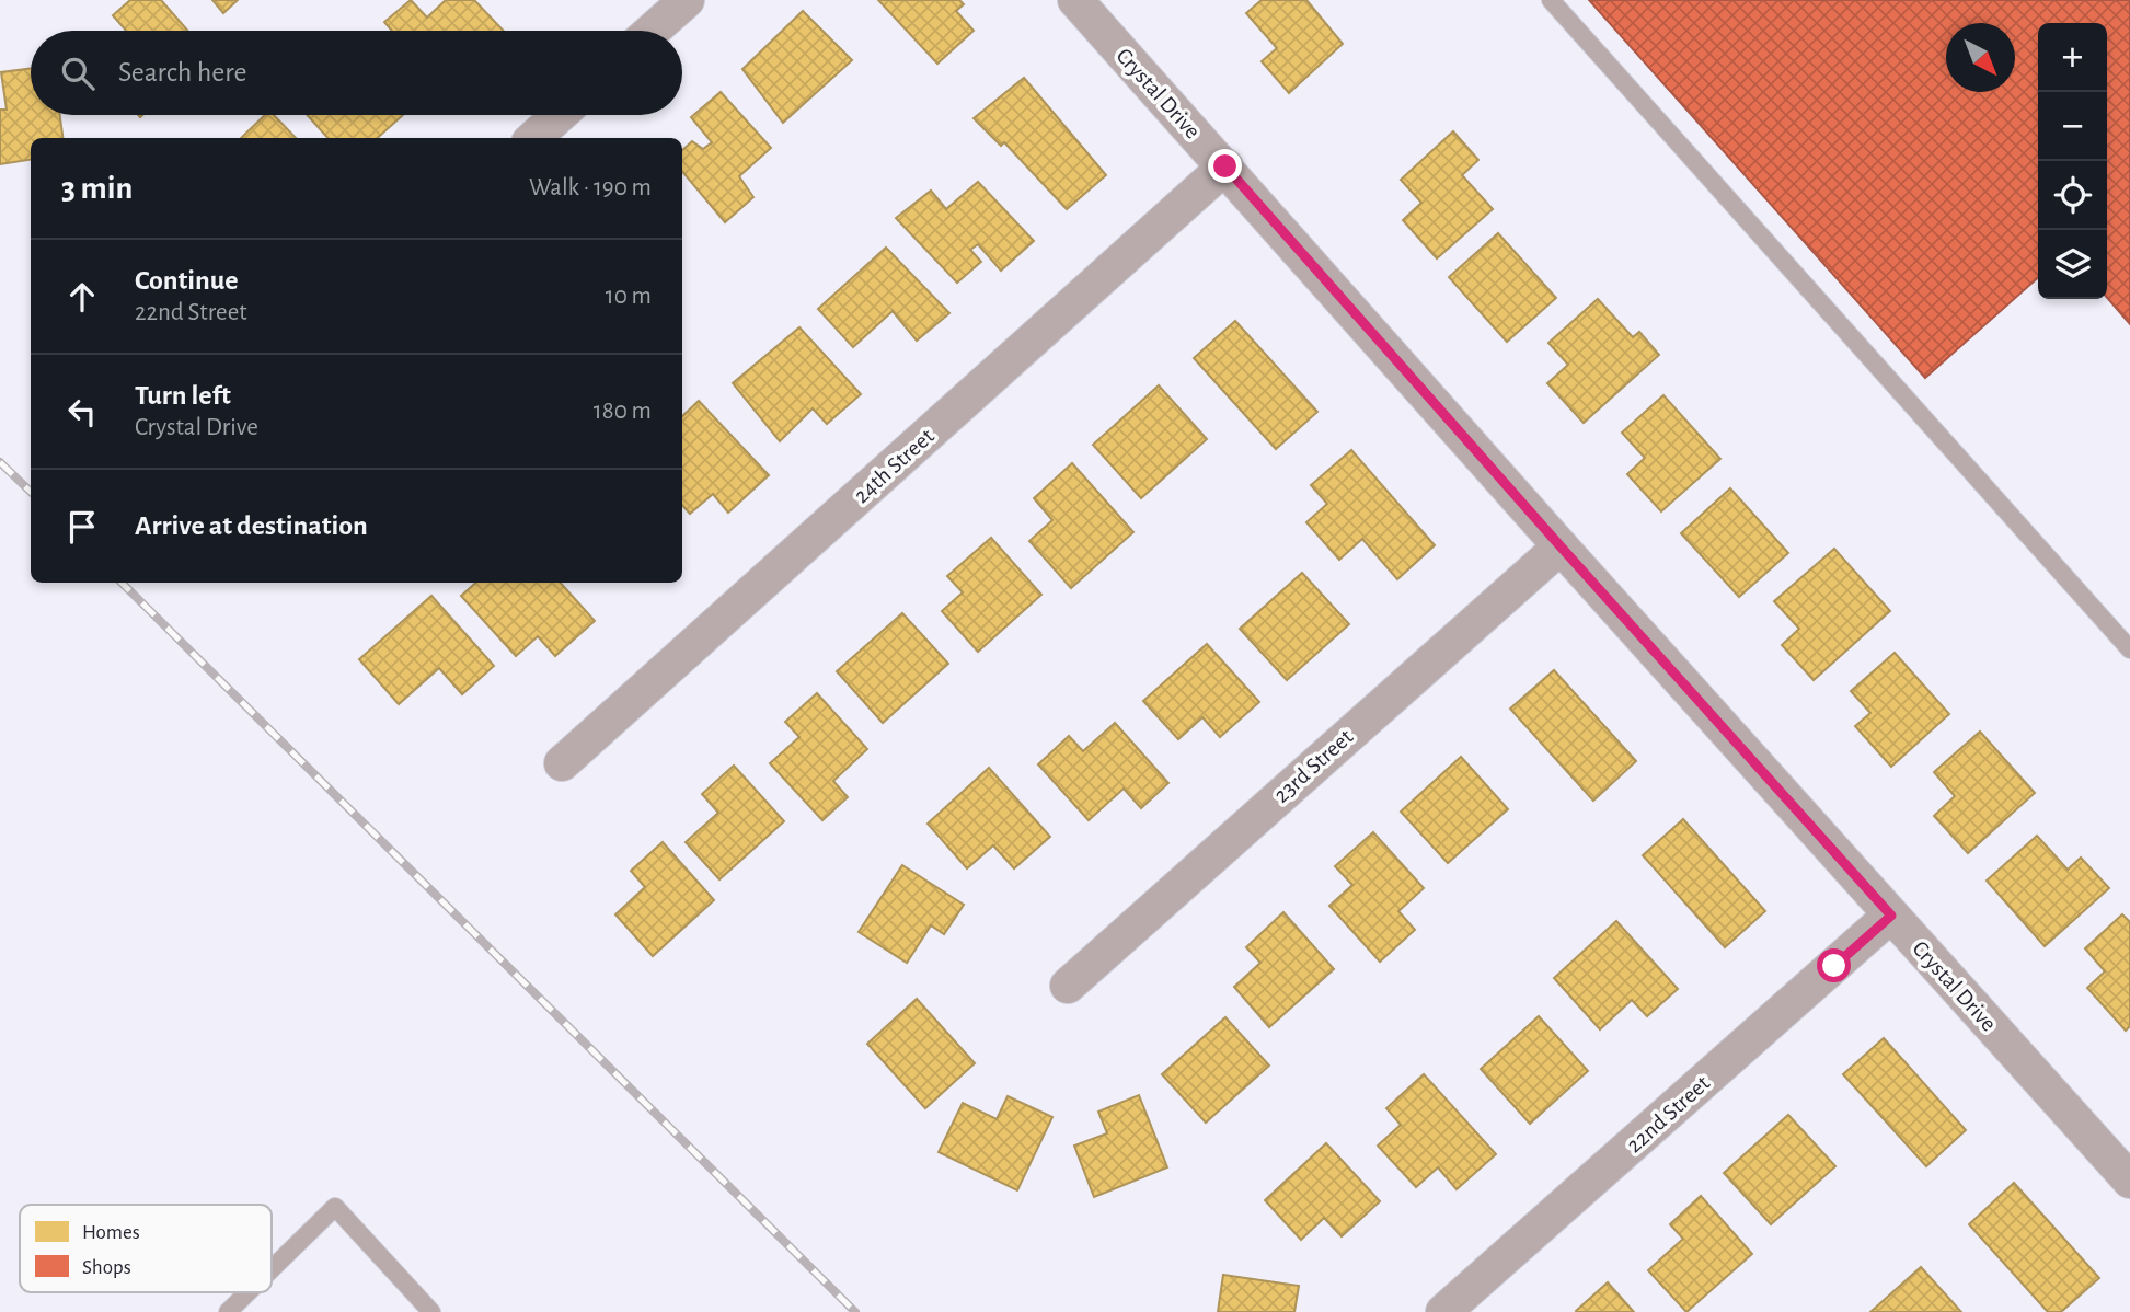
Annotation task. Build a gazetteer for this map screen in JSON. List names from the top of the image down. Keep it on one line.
{"streets":{"street":["Crystal Drive","24th Street","23rd Street","22nd Street"]},"crossings":[["Crystal Drive","24th Street"],["Crystal Drive","23rd Street"],["Crystal Drive","22nd Street"]],"legend":["Homes","Shops"],"north":"bottom right","page":{"map_buttons":["+","−"],"search":"Search here","heading":["3 min","Walk · 190 m"],"list":[["Continue","22nd Street","10 m"],["Turn left","Crystal Drive","180 m"],"Arrive at destination"]}}
